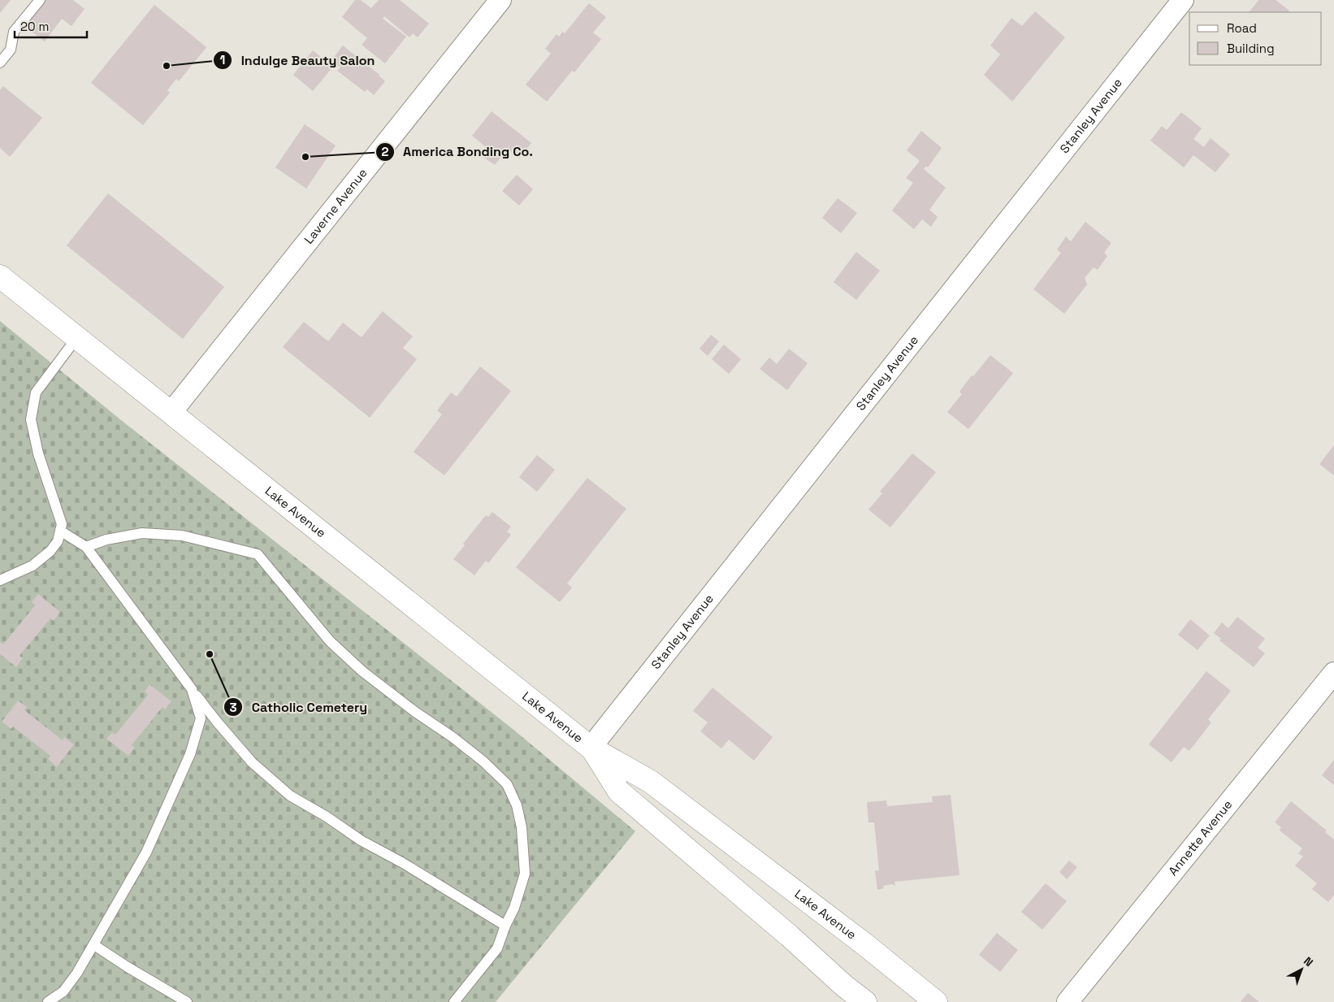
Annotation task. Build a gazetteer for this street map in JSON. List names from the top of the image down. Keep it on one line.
{"streets":{"main road":["Lake Avenue"],"street":["Stanley Avenue","Laverne Avenue","Annette Avenue"]},"crossings":[["Stanley Avenue","Lake Avenue"],["Laverne Avenue","Lake Avenue"]],"places":["Indulge Beauty Salon","America Bonding Co.","Catholic Cemetery"],"legend":["Road","Building"],"scale_bar":"20 m","north":"top right"}
